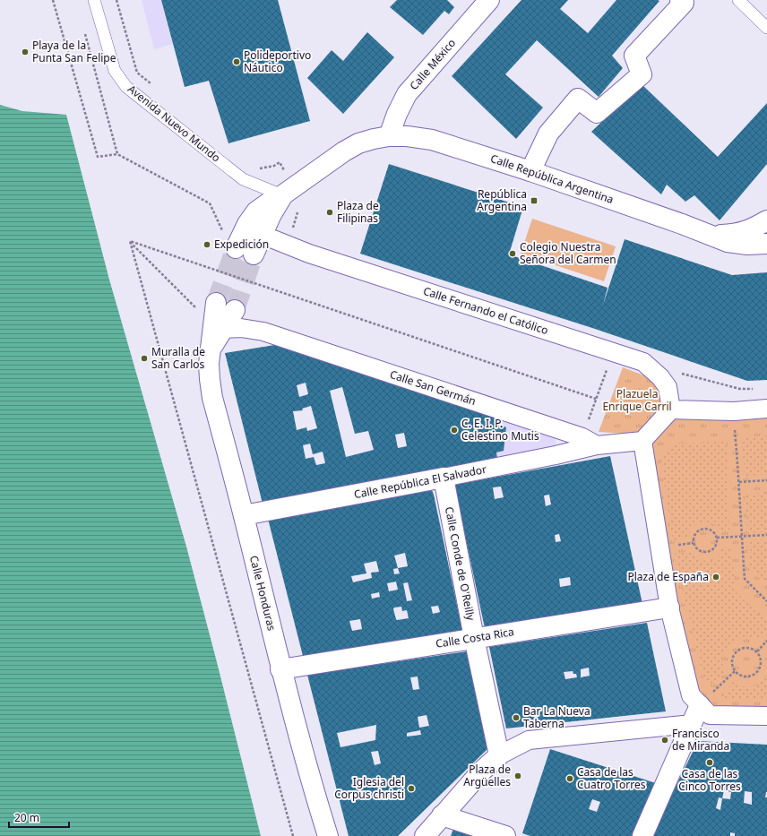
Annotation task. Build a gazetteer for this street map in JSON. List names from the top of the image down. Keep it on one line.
{"streets":{"street":["Calle México","Calle República Argentina","Calle Fernando el Católico","Calle San Germán","Calle República El Salvador","Calle Conde de O'Reilly","Calle Honduras","Calle Costa Rica"],"lane":["Avenida Nuevo Mundo"]},"crossings":[["Calle México","Calle República Argentina"],["Calle San Germán","Calle República El Salvador"],["Calle República El Salvador","Calle Conde de O'Reilly"],["Calle República El Salvador","Calle Honduras"],["Calle Conde de O'Reilly","Calle Costa Rica"],["Calle Honduras","Calle Costa Rica"]],"parks":["Plazuela Enrique Carril"],"places":{"other":["Playa de la Punta San Felipe","Polideportivo Náutico","Plaza de Filipinas","Expedición","Colegio Nuestra Señora del Carmen","Muralla de San Carlos","C. E. I. P. Celestino Mutis","Plaza de España","Bar La Nueva Taberna","Francisco de Miranda","Casa de las Cinco Torres","Plaza de Argüelles","Casa de las Cuatro Torres","Iglesia del Corpus christi"],"transit":["República Argentina"]},"scale_bar":"20 m"}
